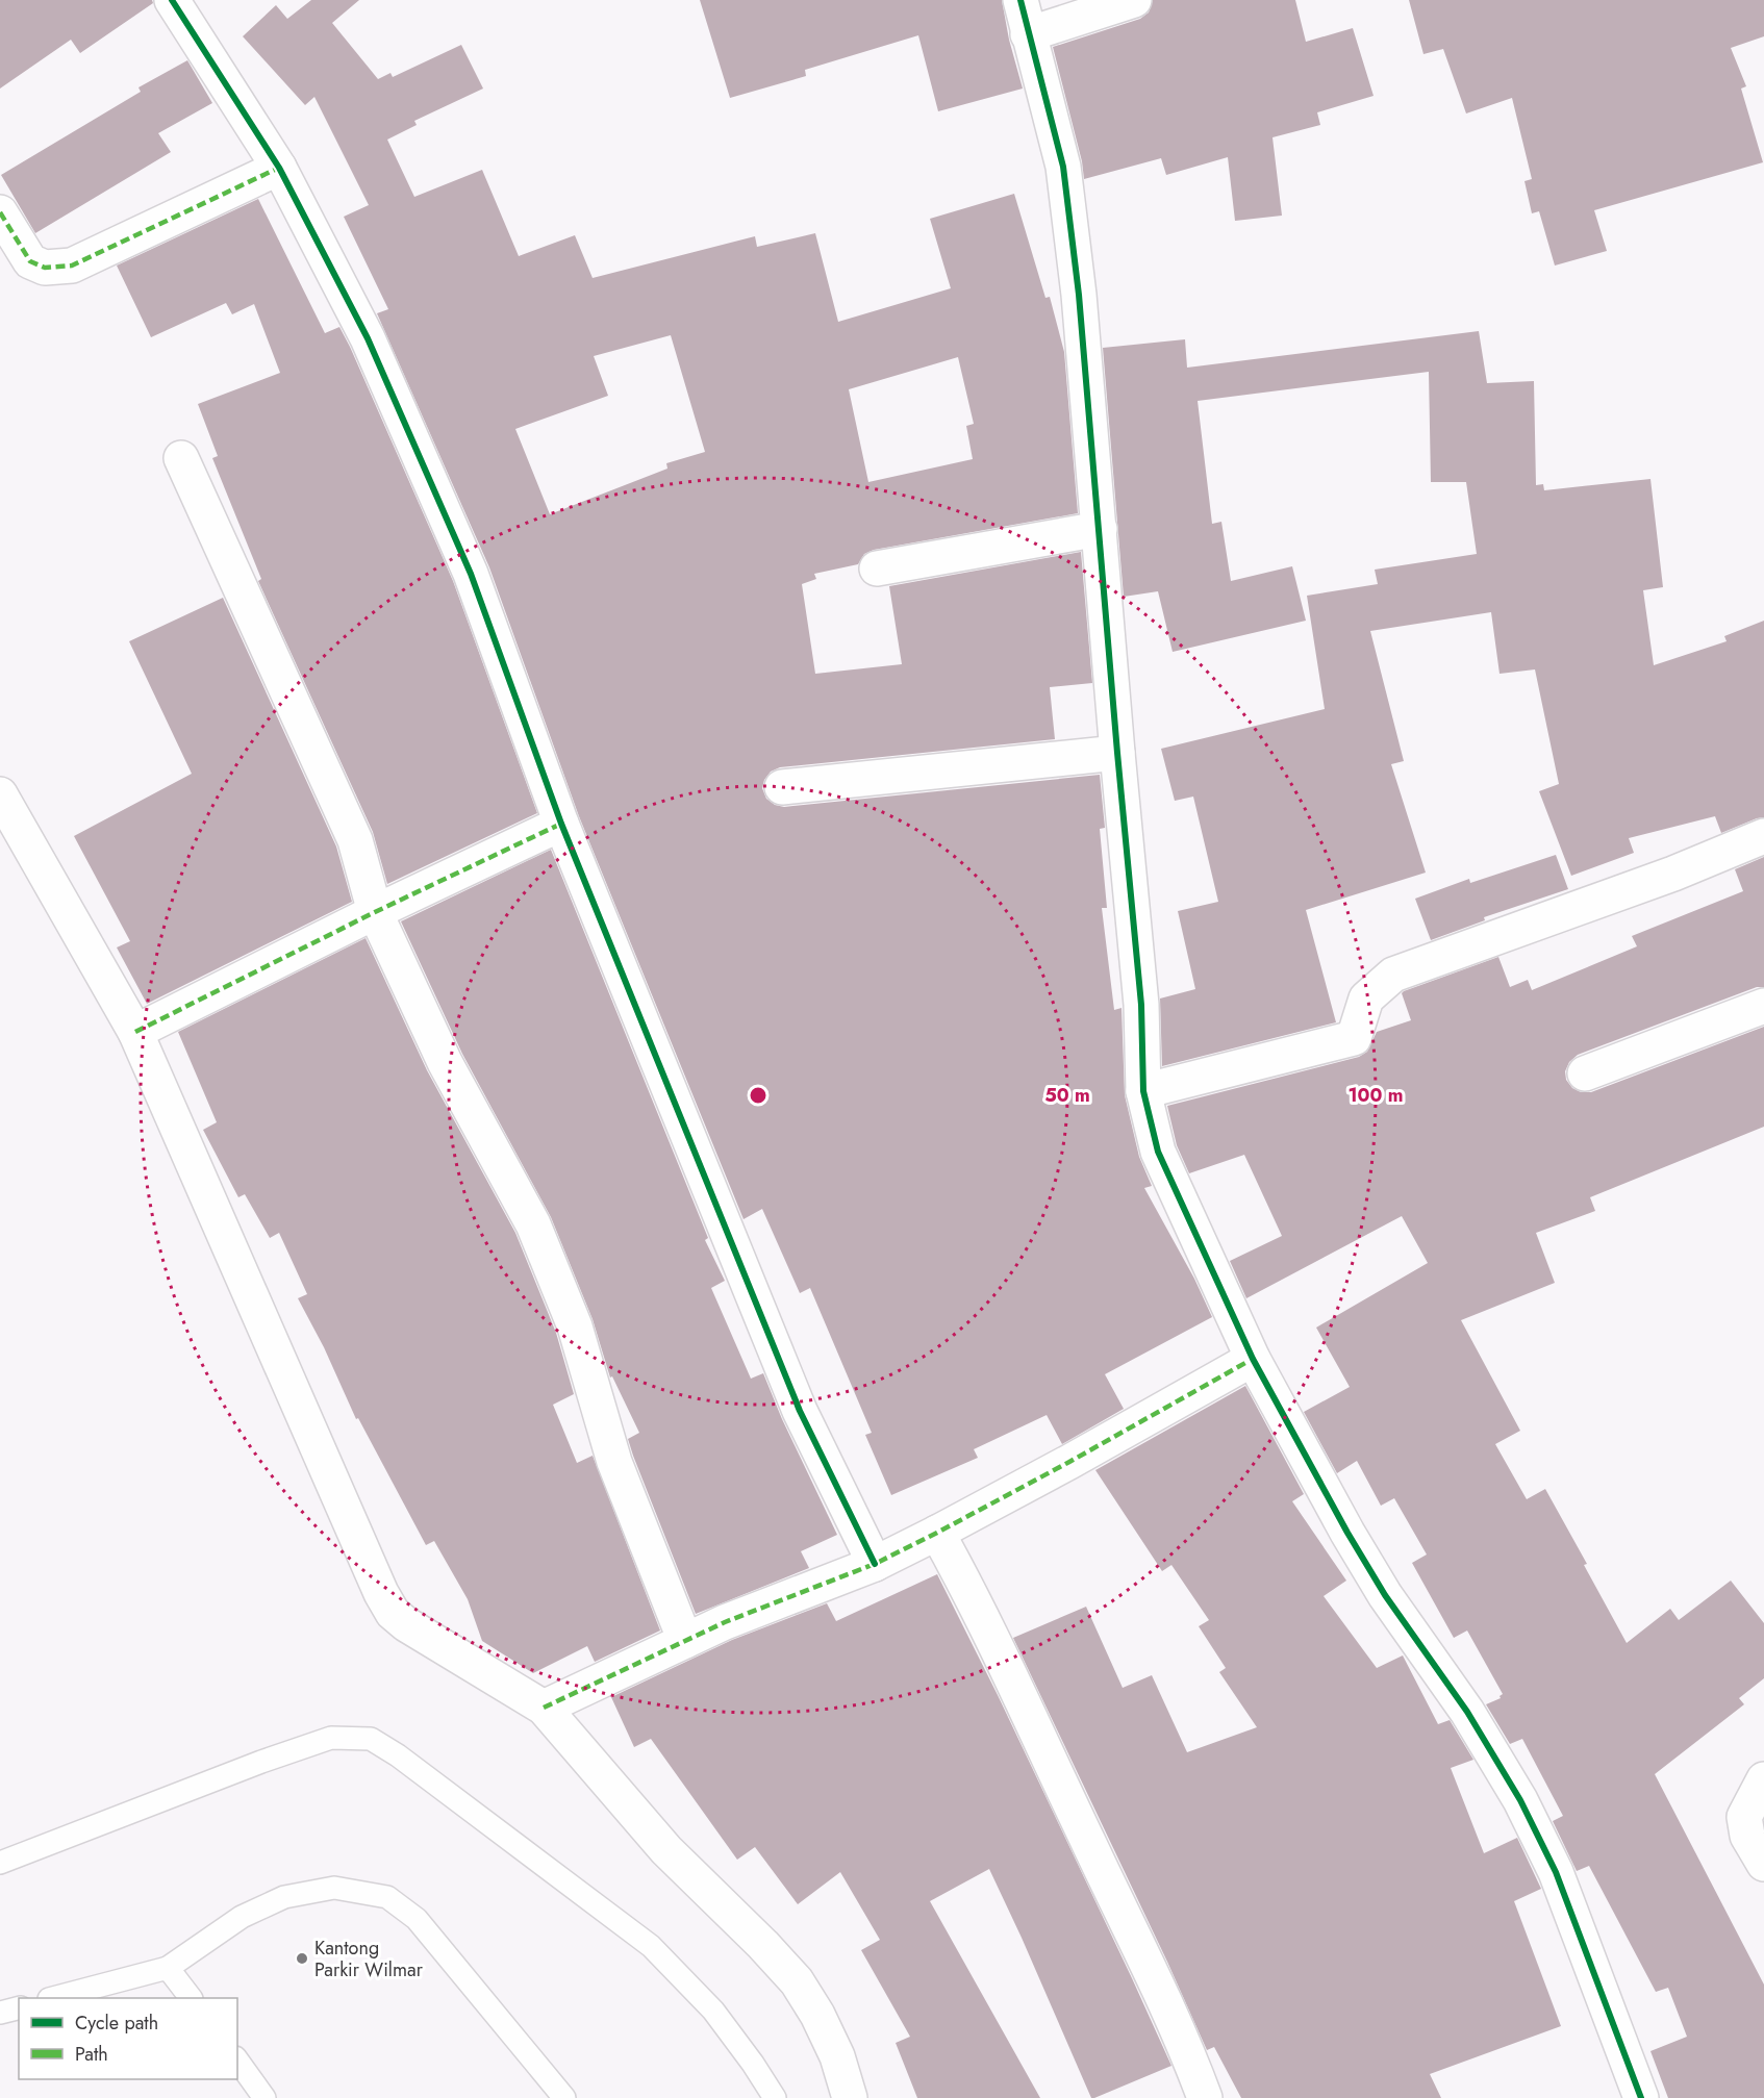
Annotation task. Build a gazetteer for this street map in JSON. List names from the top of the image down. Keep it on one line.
{"places":["Kantong Parkir Wilmar"],"legend":["Cycle path","Path"],"rings":["50 m","100 m"]}
